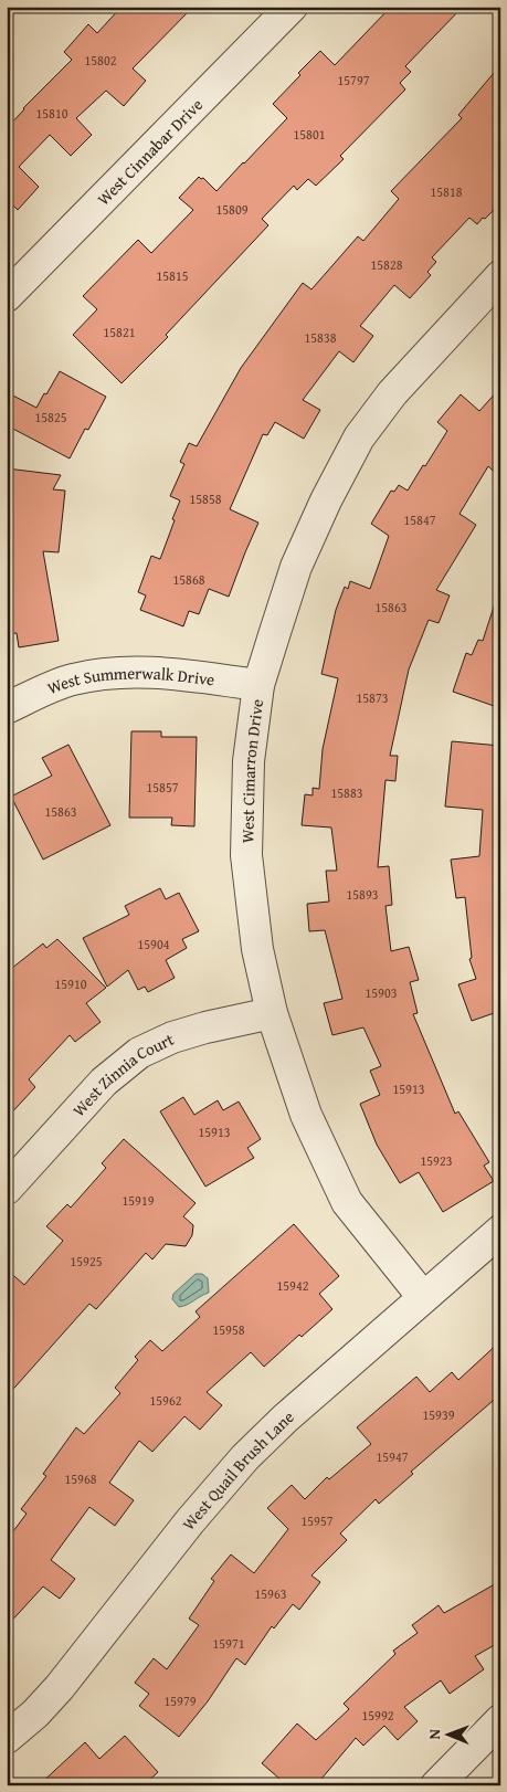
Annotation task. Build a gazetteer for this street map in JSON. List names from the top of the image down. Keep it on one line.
{"streets":{"street":["West Cinnabar Drive","West Summerwalk Drive","West Cimarron Drive","West Zinnia Court","West Quail Brush Lane"]},"crossings":[["West Summerwalk Drive","West Cimarron Drive"],["West Cimarron Drive","West Zinnia Court"],["West Cimarron Drive","West Quail Brush Lane"]],"house_numbers":["15802","15797","15810","15801","15818","15809","15828","15815","15821","15838","15825","15858","15847","15868","15863","15873","15857","15883","15863","15893","15904","15910","15903","15913","15913","15923","15919","15925","15942","15958","15962","15939","15947","15968","15957","15963","15971","15979","15992"],"north":"left"}
